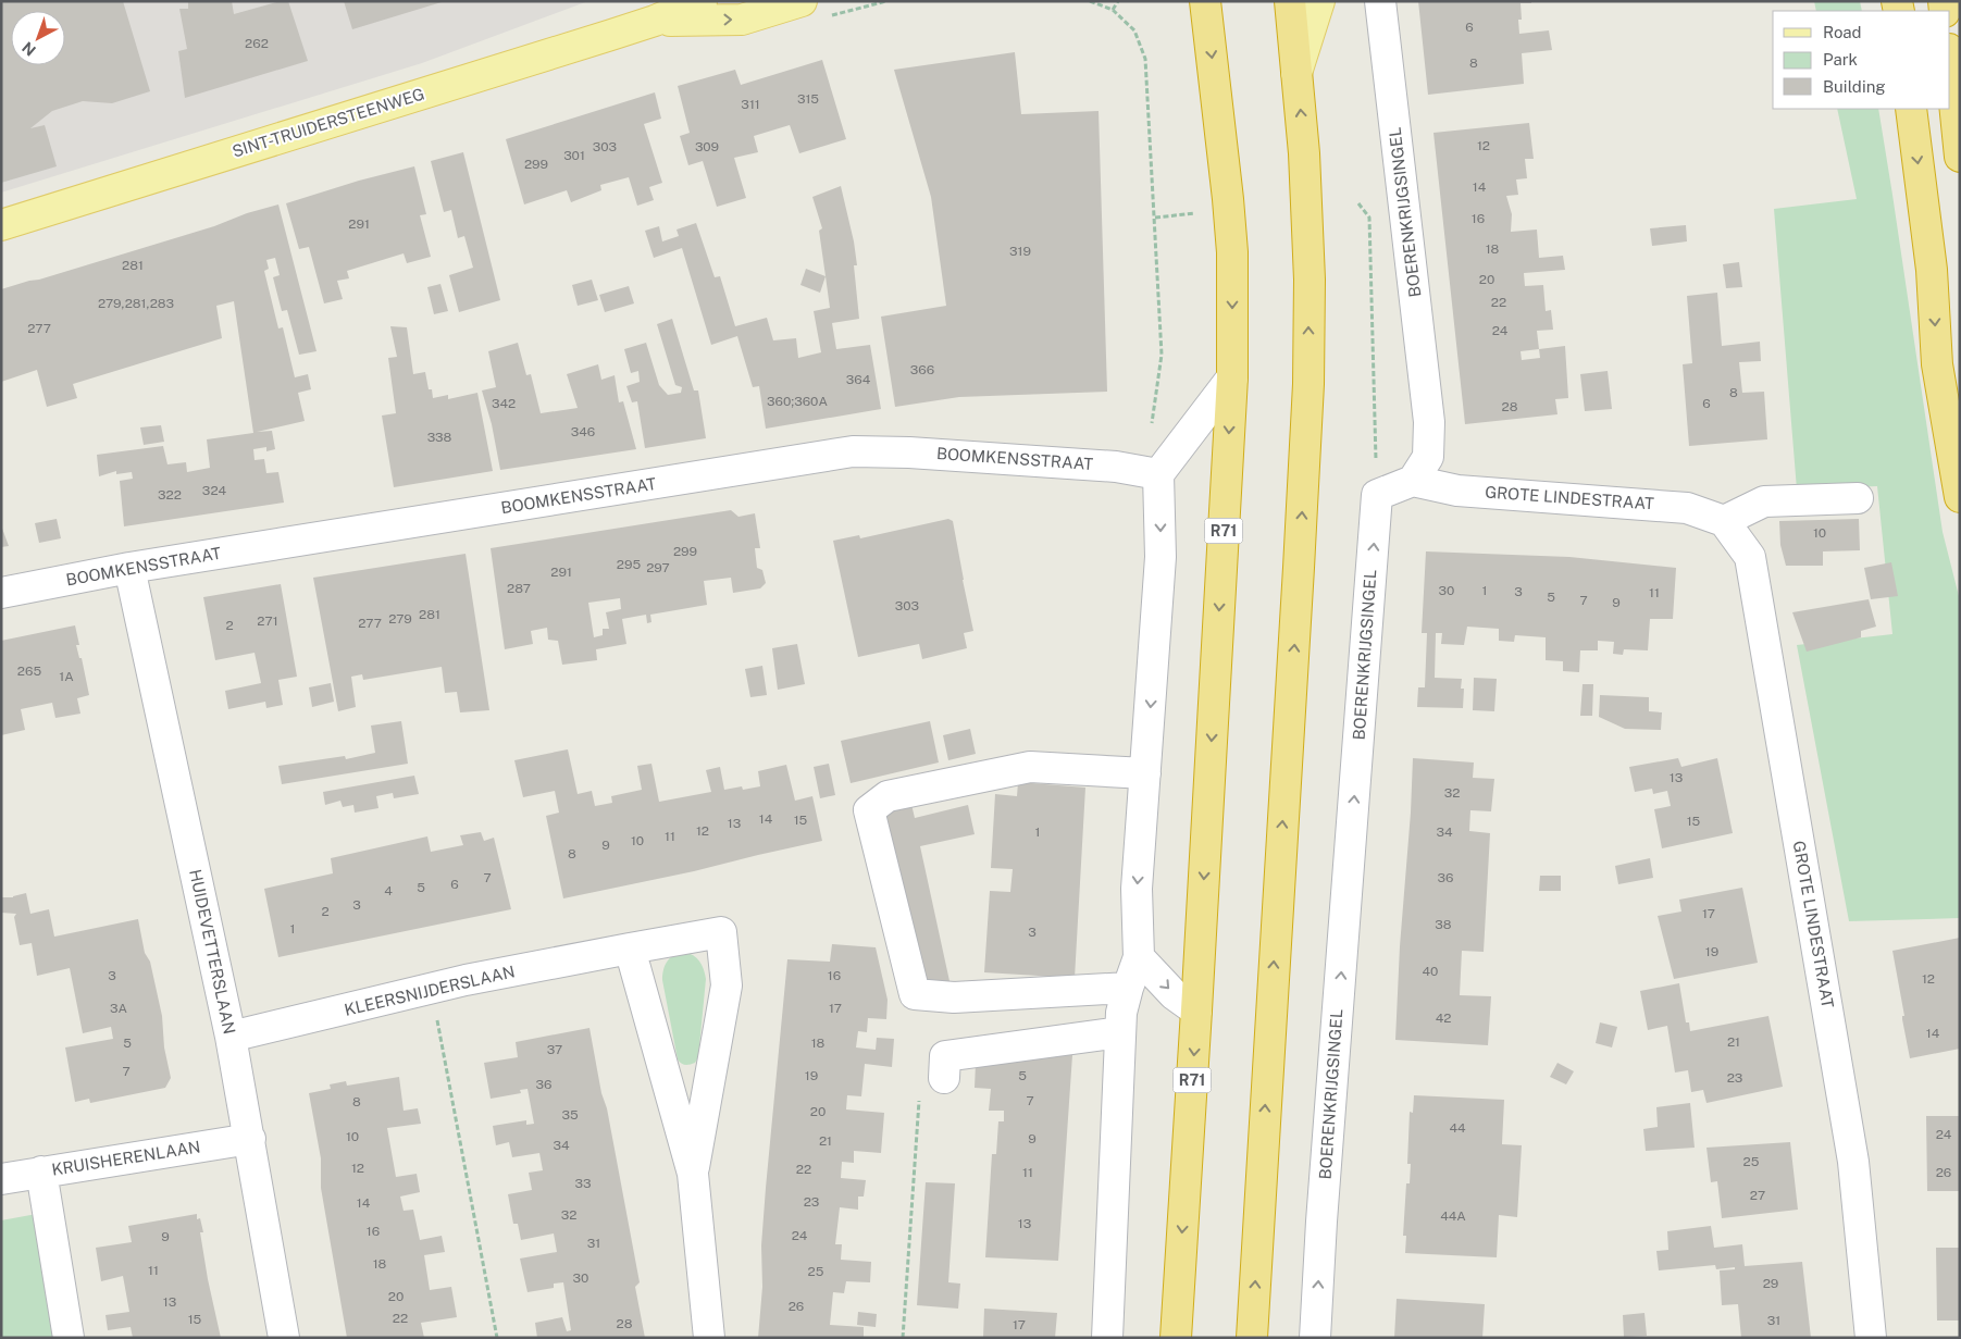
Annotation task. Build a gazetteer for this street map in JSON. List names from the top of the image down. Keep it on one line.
{"streets":{"highway":["R71"],"main road":["SINT-TRUIDERSTEENWEG"],"street":["BOERENKRIJGSINGEL","BOOMKENSSTRAAT","GROTE LINDESTRAAT","HUIDEVETTERSLAAN","KLEERSNIJDERSLAAN","KRUISHERENLAAN"]},"crossings":[["BOERENKRIJGSINGEL","GROTE LINDESTRAAT"],["BOOMKENSSTRAAT","HUIDEVETTERSLAAN"],["HUIDEVETTERSLAAN","KLEERSNIJDERSLAAN"],["HUIDEVETTERSLAAN","KRUISHERENLAAN"]],"house_numbers":["6","262","8","315","311","12","303","309","301","299","14","16","291","18","319","281","20","22","279,281,283","277","24","366","364","8","360;360A","342","6","28","346","338","324","322","10","299","295","297","291","287","30","1","3","11","5","7","9","303","281","279","271","277","2","265","1A","13","32","14","15","15","13","12","1","34","11","10","9","8","7","36","6","5","4","3","2","17","38","1","3","19","40","3","16","12","3A","17","42","14","21","5","18","37","7","19","5","23","36","7","8","20","35","44","24","10","9","21","34","25","12","22","11","26","33","27","23","14","32","44A","13","16","24","9","31","18","11","25","30","29","20","13","26","22","15","31","28","17"],"legend":["Road","Park","Building"],"north":"bottom left"}
